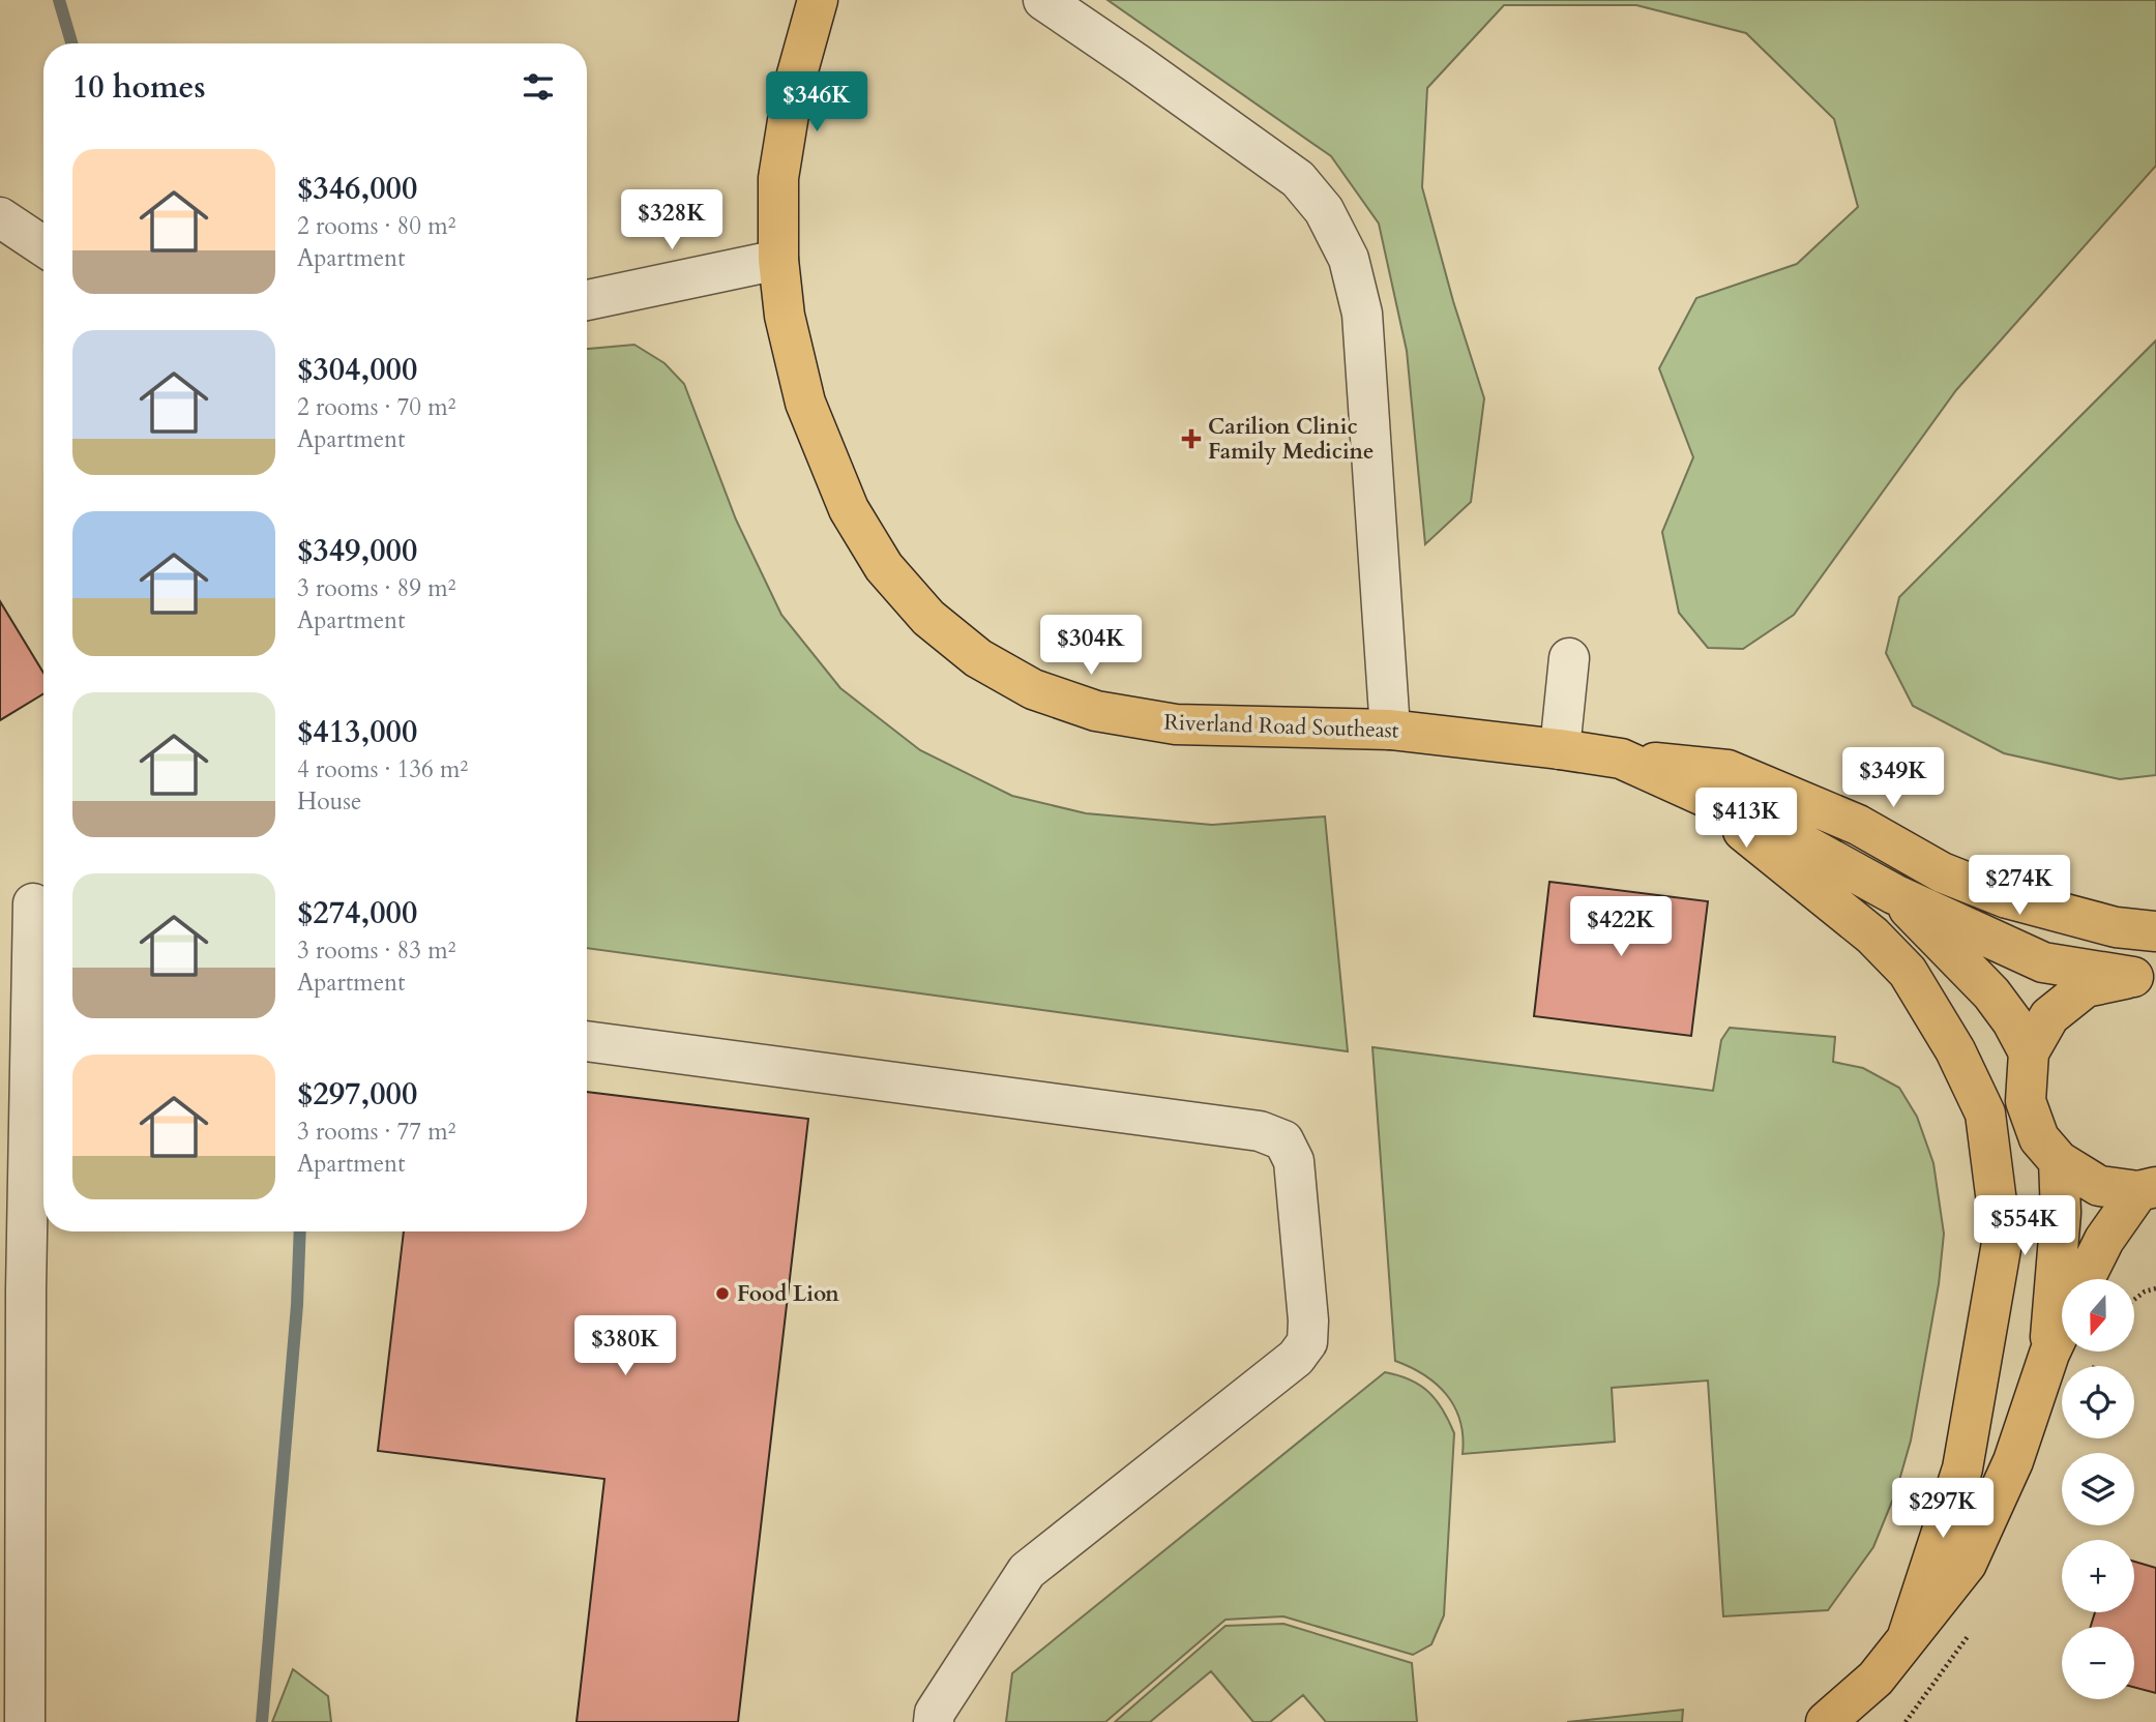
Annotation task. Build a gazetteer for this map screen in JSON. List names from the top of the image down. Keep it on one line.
{"streets":{"main road":["Riverland Road Southeast"]},"places":{"health":["Carilion Clinic Family Medicine"],"other":["Food Lion"]},"north":"bottom","page":{"heading":"10 homes","price":["$346K","$328K","$304K","$349K","$413K","$274K","$422K","$554K","$380K","$297K"],"list":[{"name":"$346,000","note":"2 rooms · 80 m² · Apartment"},{"name":"$304,000","note":"2 rooms · 70 m² · Apartment"},{"name":"$349,000","note":"3 rooms · 89 m² · Apartment"},{"name":"$413,000","note":"4 rooms · 136 m² · House"},{"name":"$274,000","note":"3 rooms · 83 m² · Apartment"},{"name":"$297,000","note":"3 rooms · 77 m² · Apartment"}],"map_buttons":["+","−"]}}
